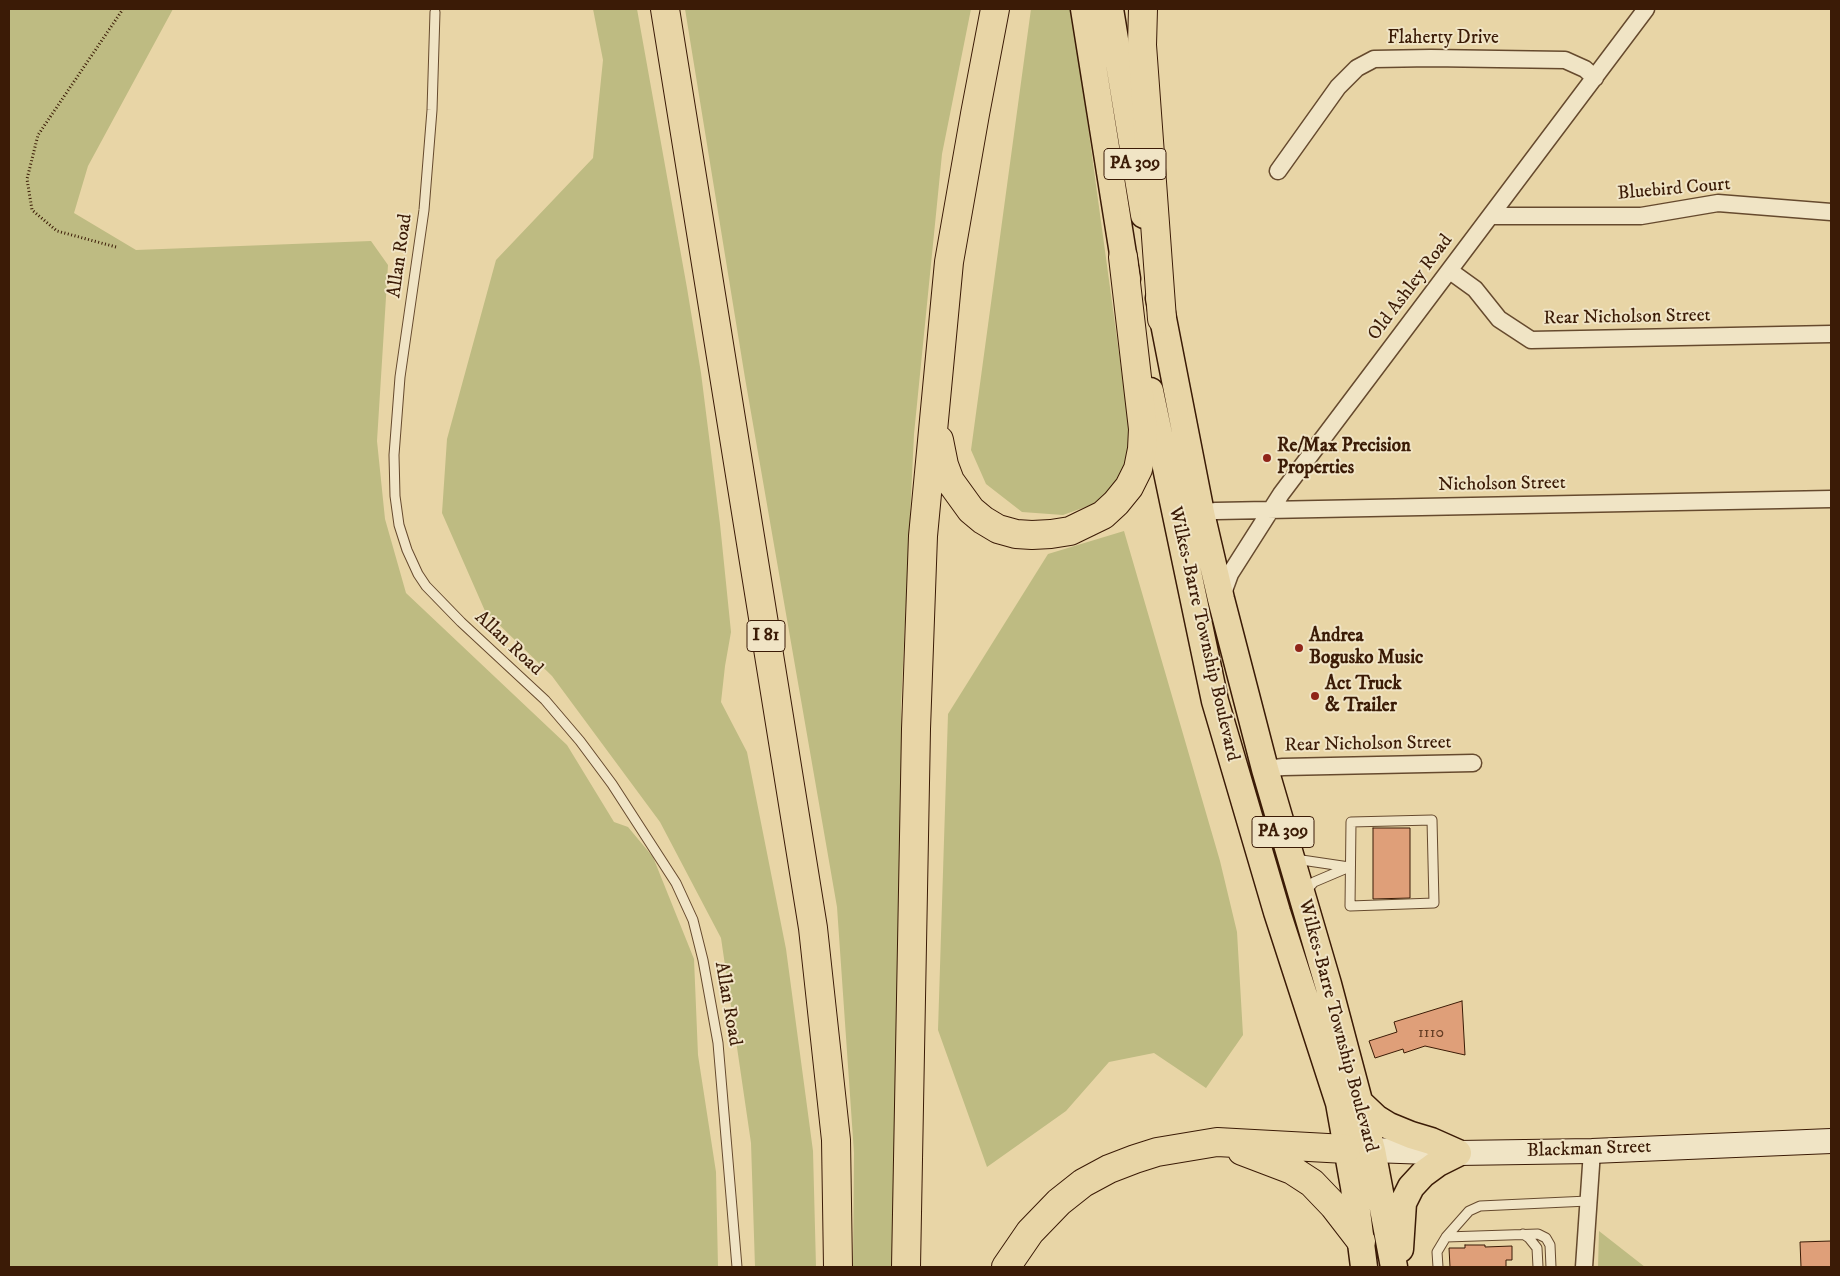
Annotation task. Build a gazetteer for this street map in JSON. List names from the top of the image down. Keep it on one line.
{"streets":{"highway":["I 81"],"main road":["PA 309","Wilkes-Barre Township Boulevard","Blackman Street"],"street":["Flaherty Drive","Bluebird Court","Old Ashley Road","Rear Nicholson Street","Nicholson Street"],"lane":["Allan Road"]},"crossings":[["Flaherty Drive","Old Ashley Road"],["PA 309","Wilkes-Barre Township Boulevard"],["Bluebird Court","Old Ashley Road"],["Old Ashley Road","Rear Nicholson Street"],["Old Ashley Road","Nicholson Street"],["Old Ashley Road","Wilkes-Barre Township Boulevard"],["Rear Nicholson Street","Wilkes-Barre Township Boulevard"],["Nicholson Street","Wilkes-Barre Township Boulevard"],["Wilkes-Barre Township Boulevard","Blackman Street"]],"places":["Re/Max Precision Properties","Andrea Bogusko Music","Act Truck & Trailer"],"house_numbers":["1110"]}
